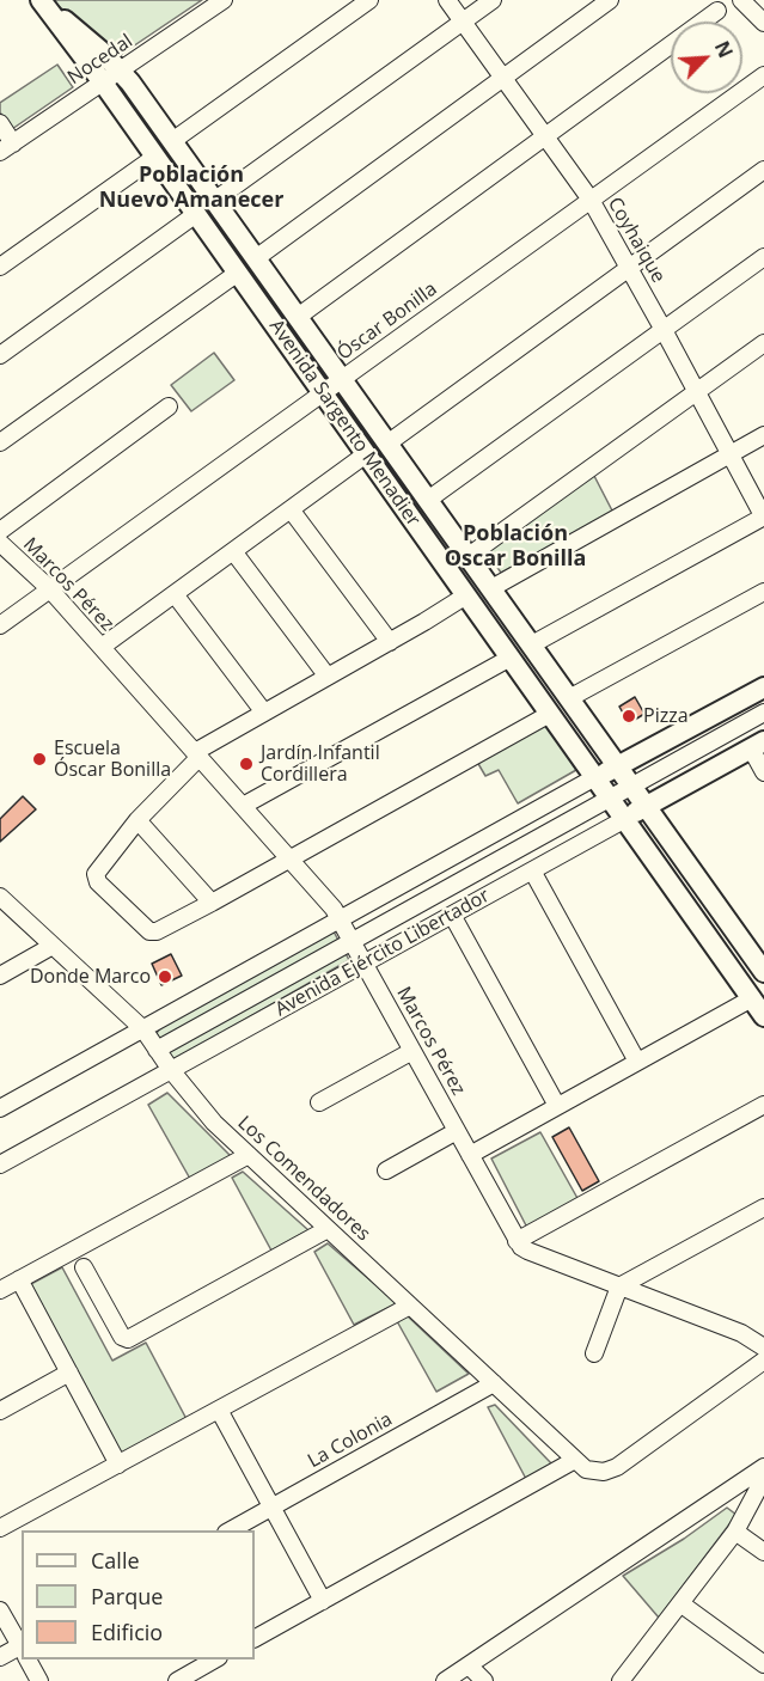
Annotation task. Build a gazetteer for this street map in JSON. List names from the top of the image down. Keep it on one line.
{"streets":{"main road":["Avenida Sargento Menadier","Avenida Ejército Libertador"],"street":["Nocedal","Coyhaique","Óscar Bonilla","Marcos Pérez","Los Comendadores","La Colonia"]},"crossings":[["Nocedal","Avenida Sargento Menadier"],["Coyhaique","Óscar Bonilla"],["Óscar Bonilla","Avenida Sargento Menadier"],["Óscar Bonilla","Marcos Pérez"],["Avenida Sargento Menadier","Avenida Ejército Libertador"],["Marcos Pérez","Avenida Ejército Libertador"],["Avenida Ejército Libertador","Los Comendadores"],["Los Comendadores","La Colonia"]],"districts":["Población Nuevo Amanecer","Población Oscar Bonilla"],"places":["Pizza","Escuela Óscar Bonilla","Jardín Infantil Cordillera","Donde Marco"],"legend":["Calle","Parque","Edificio"],"north":"top right"}
